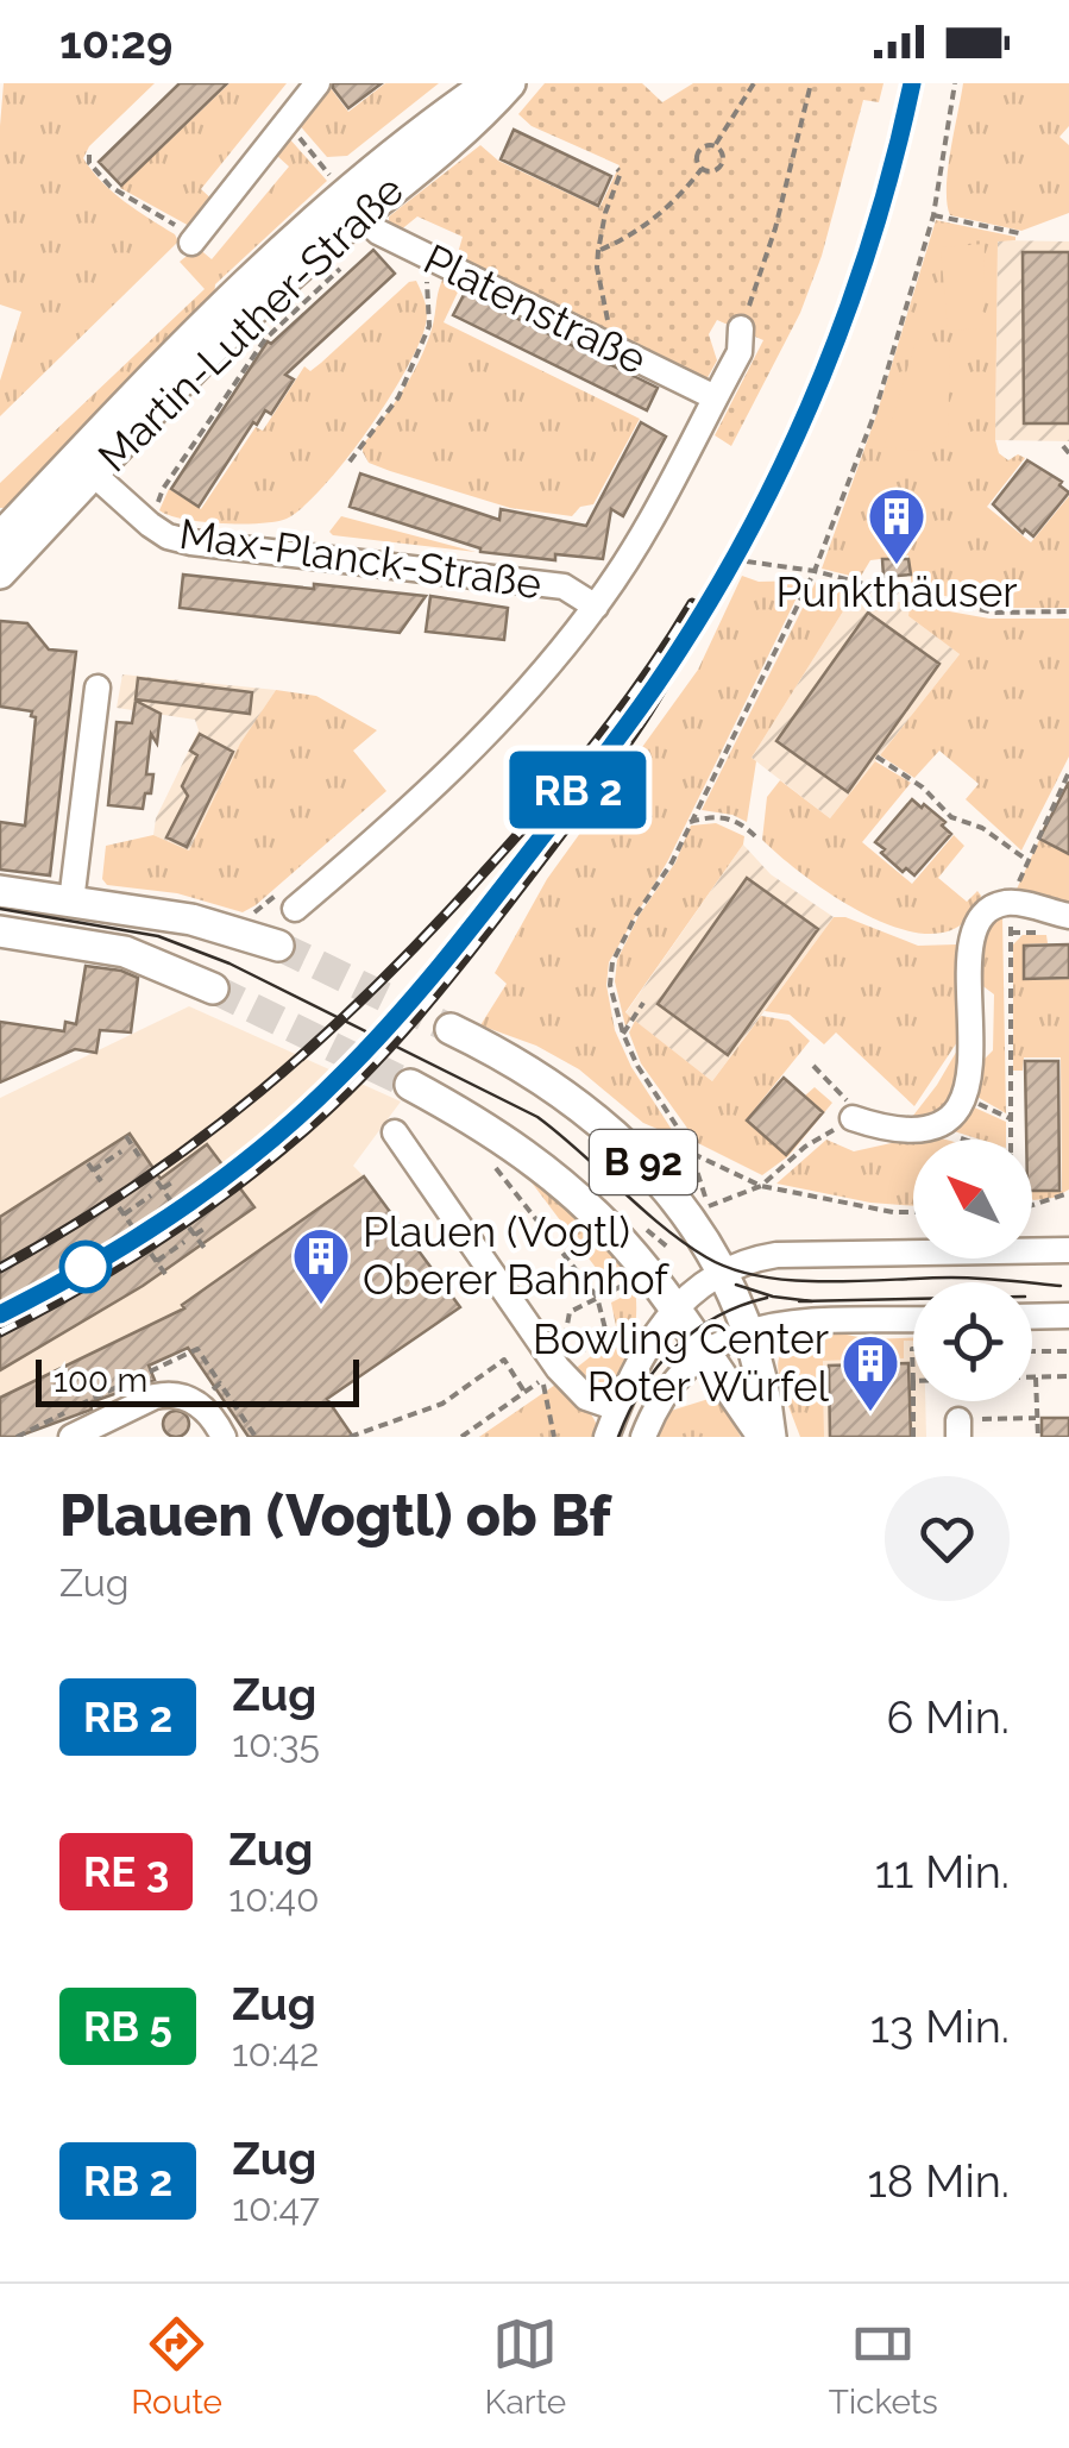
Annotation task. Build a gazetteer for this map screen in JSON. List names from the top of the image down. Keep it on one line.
{"streets":{"main road":["Martin-Luther-Straße","B 92"],"street":["Platenstraße","Max-Planck-Straße"]},"crossings":[["Platenstraße","Martin-Luther-Straße"],["Martin-Luther-Straße","Max-Planck-Straße"]],"places":{"building":["Punkthäuser","Plauen (Vogtl) Oberer Bahnhof","Bowling Center Roter Würfel"]},"scale_bar":"100 m","north":"top left","page":{"status":"10:29","on_map":"RB 2","scale":"100 m","heading":["Plauen (Vogtl) ob Bf","Zug"],"list":[{"mark":"RB 2","name":"Zug","note":"10:35","value":"6 Min."},{"mark":"RE 3","name":"Zug","note":"10:40","value":"11 Min."},{"mark":"RB 5","name":"Zug","note":"10:42","value":"13 Min."},{"mark":"RB 2","name":"Zug","note":"10:47","value":"18 Min."}],"tabs":["Route","Karte","Tickets"]}}
